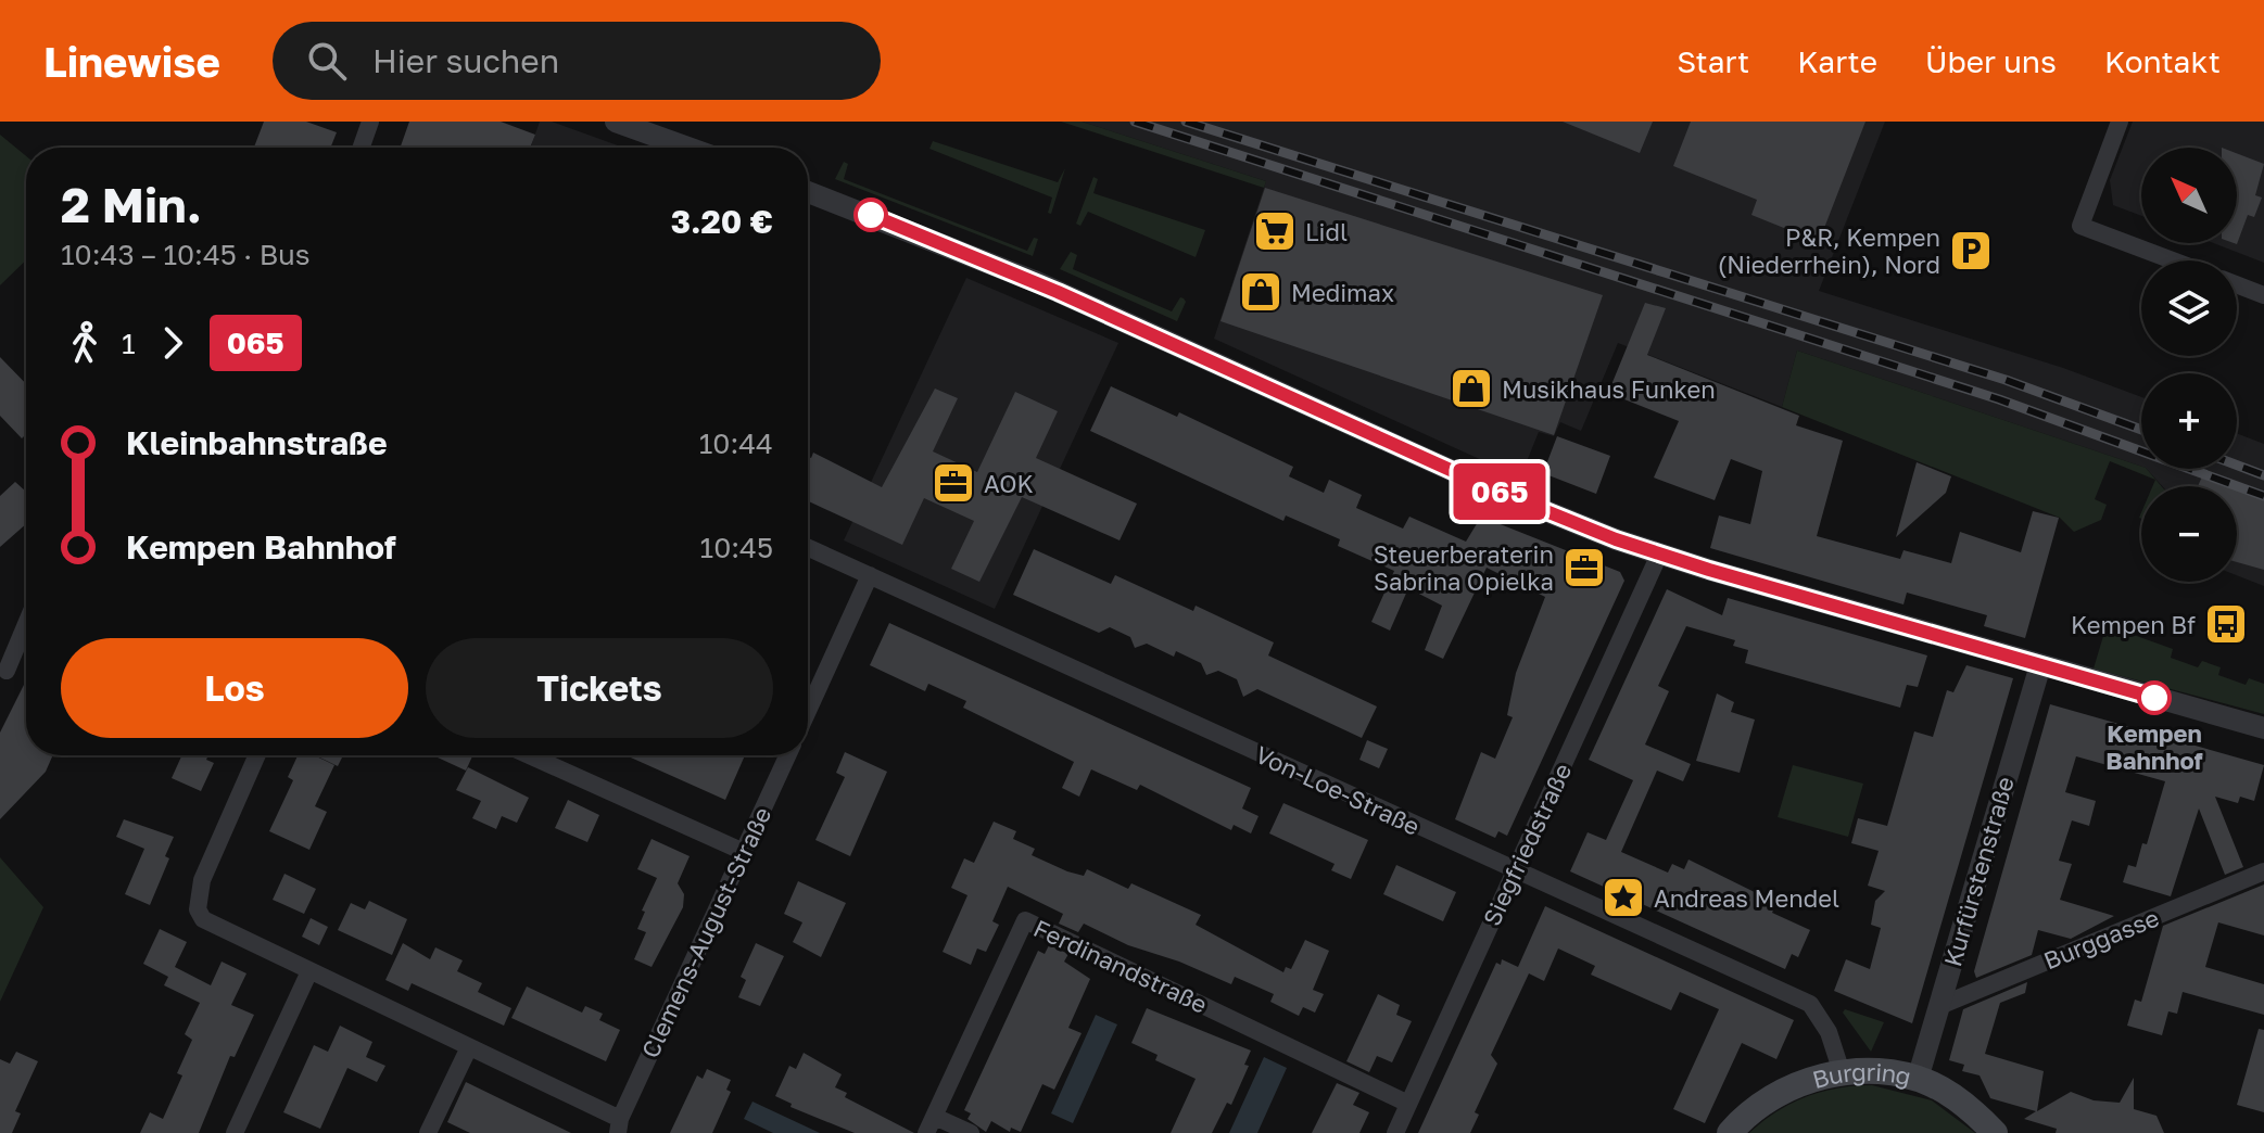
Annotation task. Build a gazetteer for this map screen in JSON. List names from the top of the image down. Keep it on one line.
{"streets":{"main road":["Burgring"],"street":["Von-Loe-Straße","Siegfriedstraße","Kurfürstenstraße","Clemens-August-Straße","Burggasse","Ferdinandstraße"]},"crossings":[["Von-Loe-Straße","Siegfriedstraße"],["Von-Loe-Straße","Burgring"],["Siegfriedstraße","Ferdinandstraße"],["Kurfürstenstraße","Burggasse"],["Kurfürstenstraße","Burgring"]],"places":{"supermarket":["Lidl"],"parking":["P&R, Kempen (Niederrhein), Nord"],"shop":["Medimax","Musikhaus Funken"],"office":["AOK","Steuerberaterin Sabrina Opielka"],"bus stop":["Kempen Bf"],"other":["Kempen Bahnhof"],"place":["Andreas Mendel"]},"lines":["bus line 065"],"north":"top left","page":{"header":"Linewise","search":"Hier suchen","nav":["Start","Karte","Über uns","Kontakt"],"on_map":"065","map_buttons":["+","−"],"heading":["2 Min.","10:43 – 10:45 · Bus","3.20 €"],"legs":["1","065"],"list":[{"name":"Kleinbahnstraße","value":"10:44"},{"name":"Kempen Bahnhof","value":"10:45"}],"buttons":["Los","Tickets"]}}
